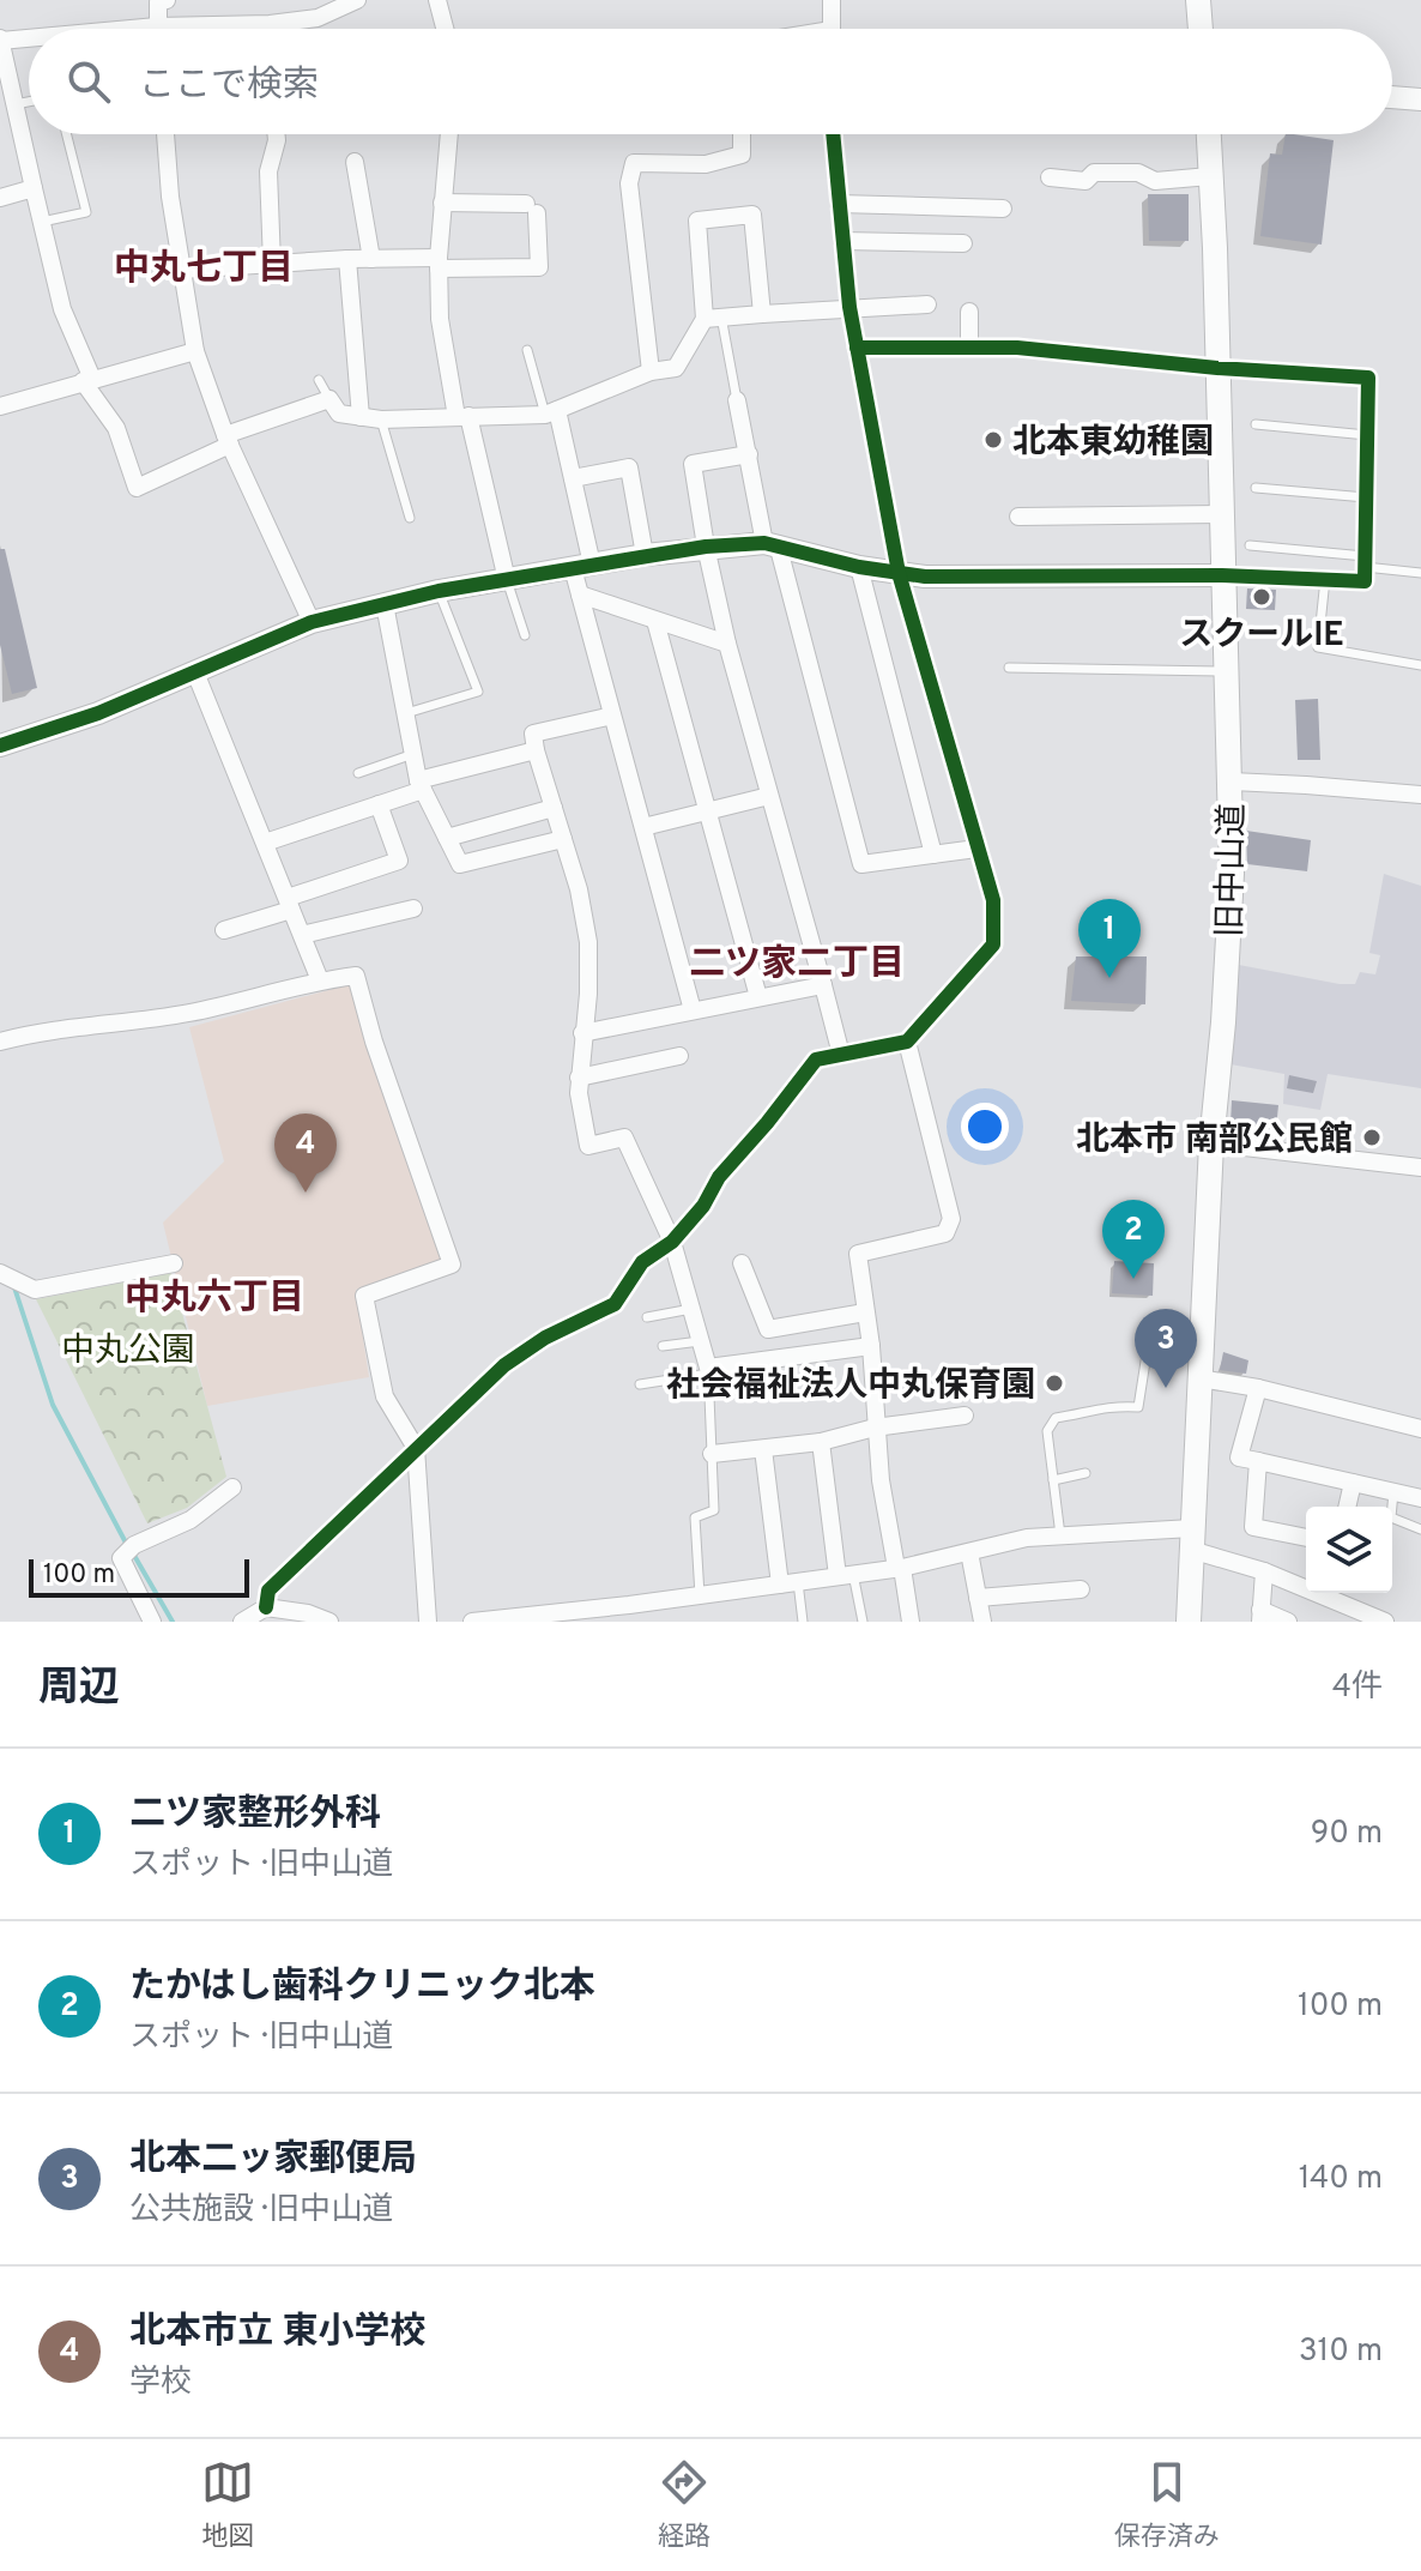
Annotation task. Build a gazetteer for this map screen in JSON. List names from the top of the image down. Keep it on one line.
{"streets":{"main road":["旧中山道"]},"districts":["中丸七丁目","二ツ家二丁目","中丸六丁目"],"parks":["中丸公園"],"places":["北本東幼稚園","スクールIE","北本市 南部公民館","社会福祉法人中丸保育園"],"scale_bar":"100 m","page":{"search":"ここで検索","pins":["1","4","2","3"],"scale":"100 m","heading":["周辺","4件"],"list":[{"mark":"1","name":"二ツ家整形外科","note":"スポット · 旧中山道","value":"90 m"},{"mark":"2","name":"たかはし歯科クリニック北本","note":"スポット · 旧中山道","value":"100 m"},{"mark":"3","name":"北本二ッ家郵便局","note":"公共施設 · 旧中山道","value":"140 m"},{"mark":"4","name":"北本市立 東小学校","note":"学校","value":"310 m"}],"nav":["地図","経路","保存済み"]}}
